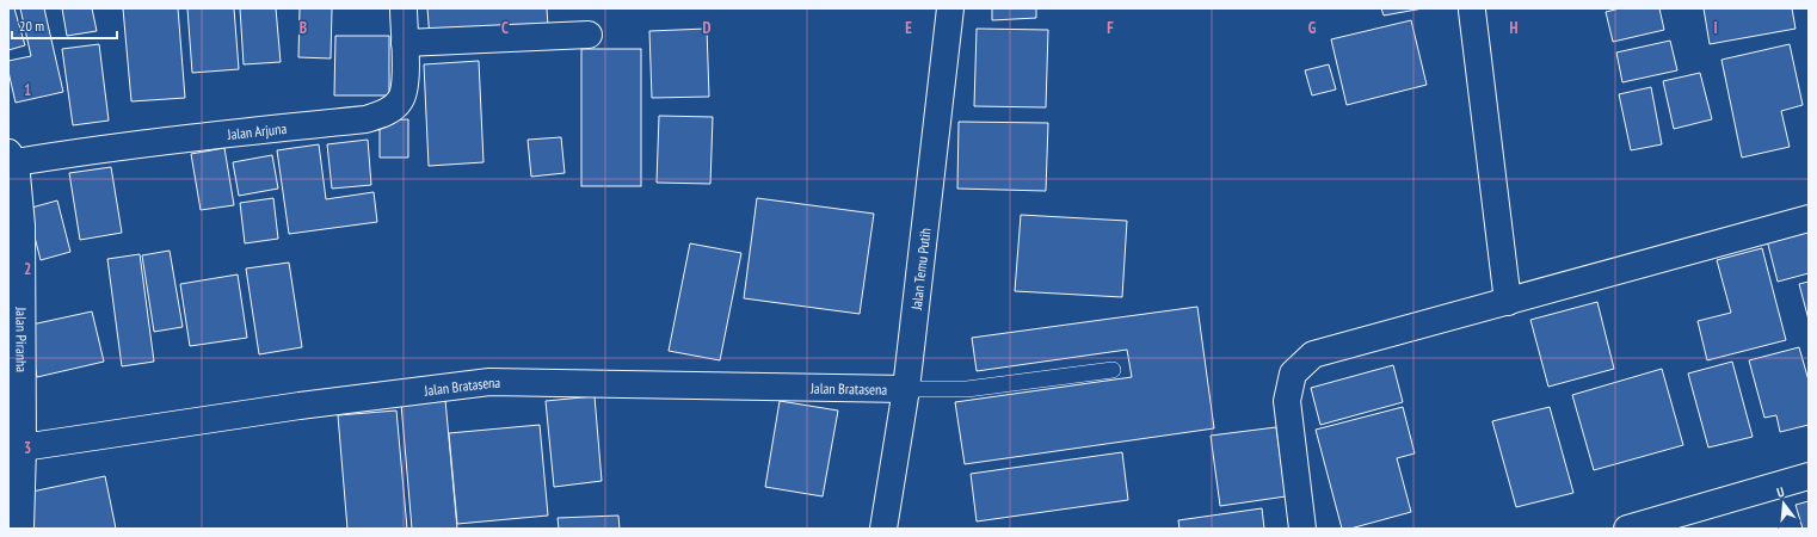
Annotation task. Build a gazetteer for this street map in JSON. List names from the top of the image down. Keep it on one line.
{"streets":{"street":["Jalan Arjuna","Jalan Temu Putih","Jalan Piranha","Jalan Bratasena"]},"crossings":[["Jalan Arjuna","Jalan Piranha"],["Jalan Temu Putih","Jalan Bratasena"],["Jalan Piranha","Jalan Bratasena"]],"scale_bar":"20 m","north":"top","grid":{"columns":["B","C","D","E","F","G","H","I"],"rows":["1","2","3"]}}
